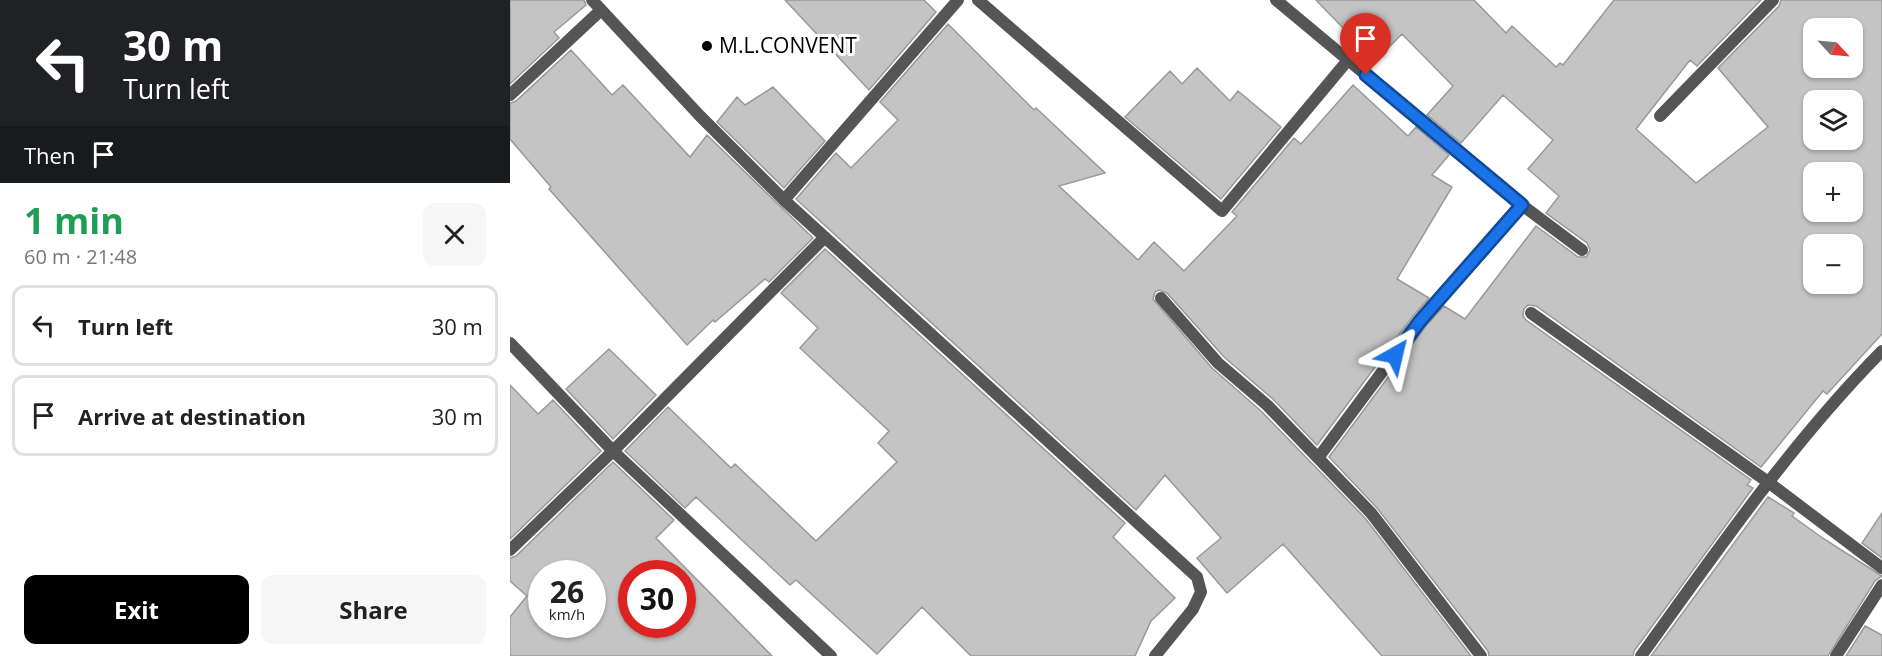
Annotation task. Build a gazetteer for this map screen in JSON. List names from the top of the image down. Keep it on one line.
{"places":["M.L.CONVENT"],"north":"bottom right","page":{"turn":["30 m","Turn left"],"map_buttons":["+","−"],"then":"Then","heading":["1 min","60 m · 21:48"],"list":[{"name":"Turn left","value":"30 m"},{"name":"Arrive at destination","value":"30 m"}],"speed":"26 km/h","limit":"30","buttons":["Exit","Share"]}}
